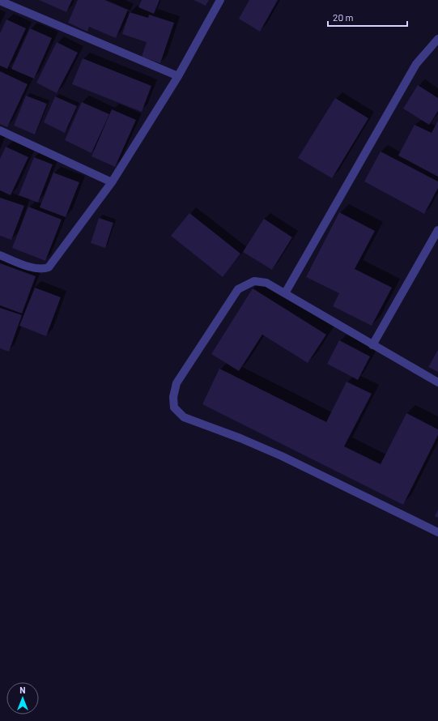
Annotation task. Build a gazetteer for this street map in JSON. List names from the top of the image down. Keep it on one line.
{"scale_bar":"20 m","north":"top"}
